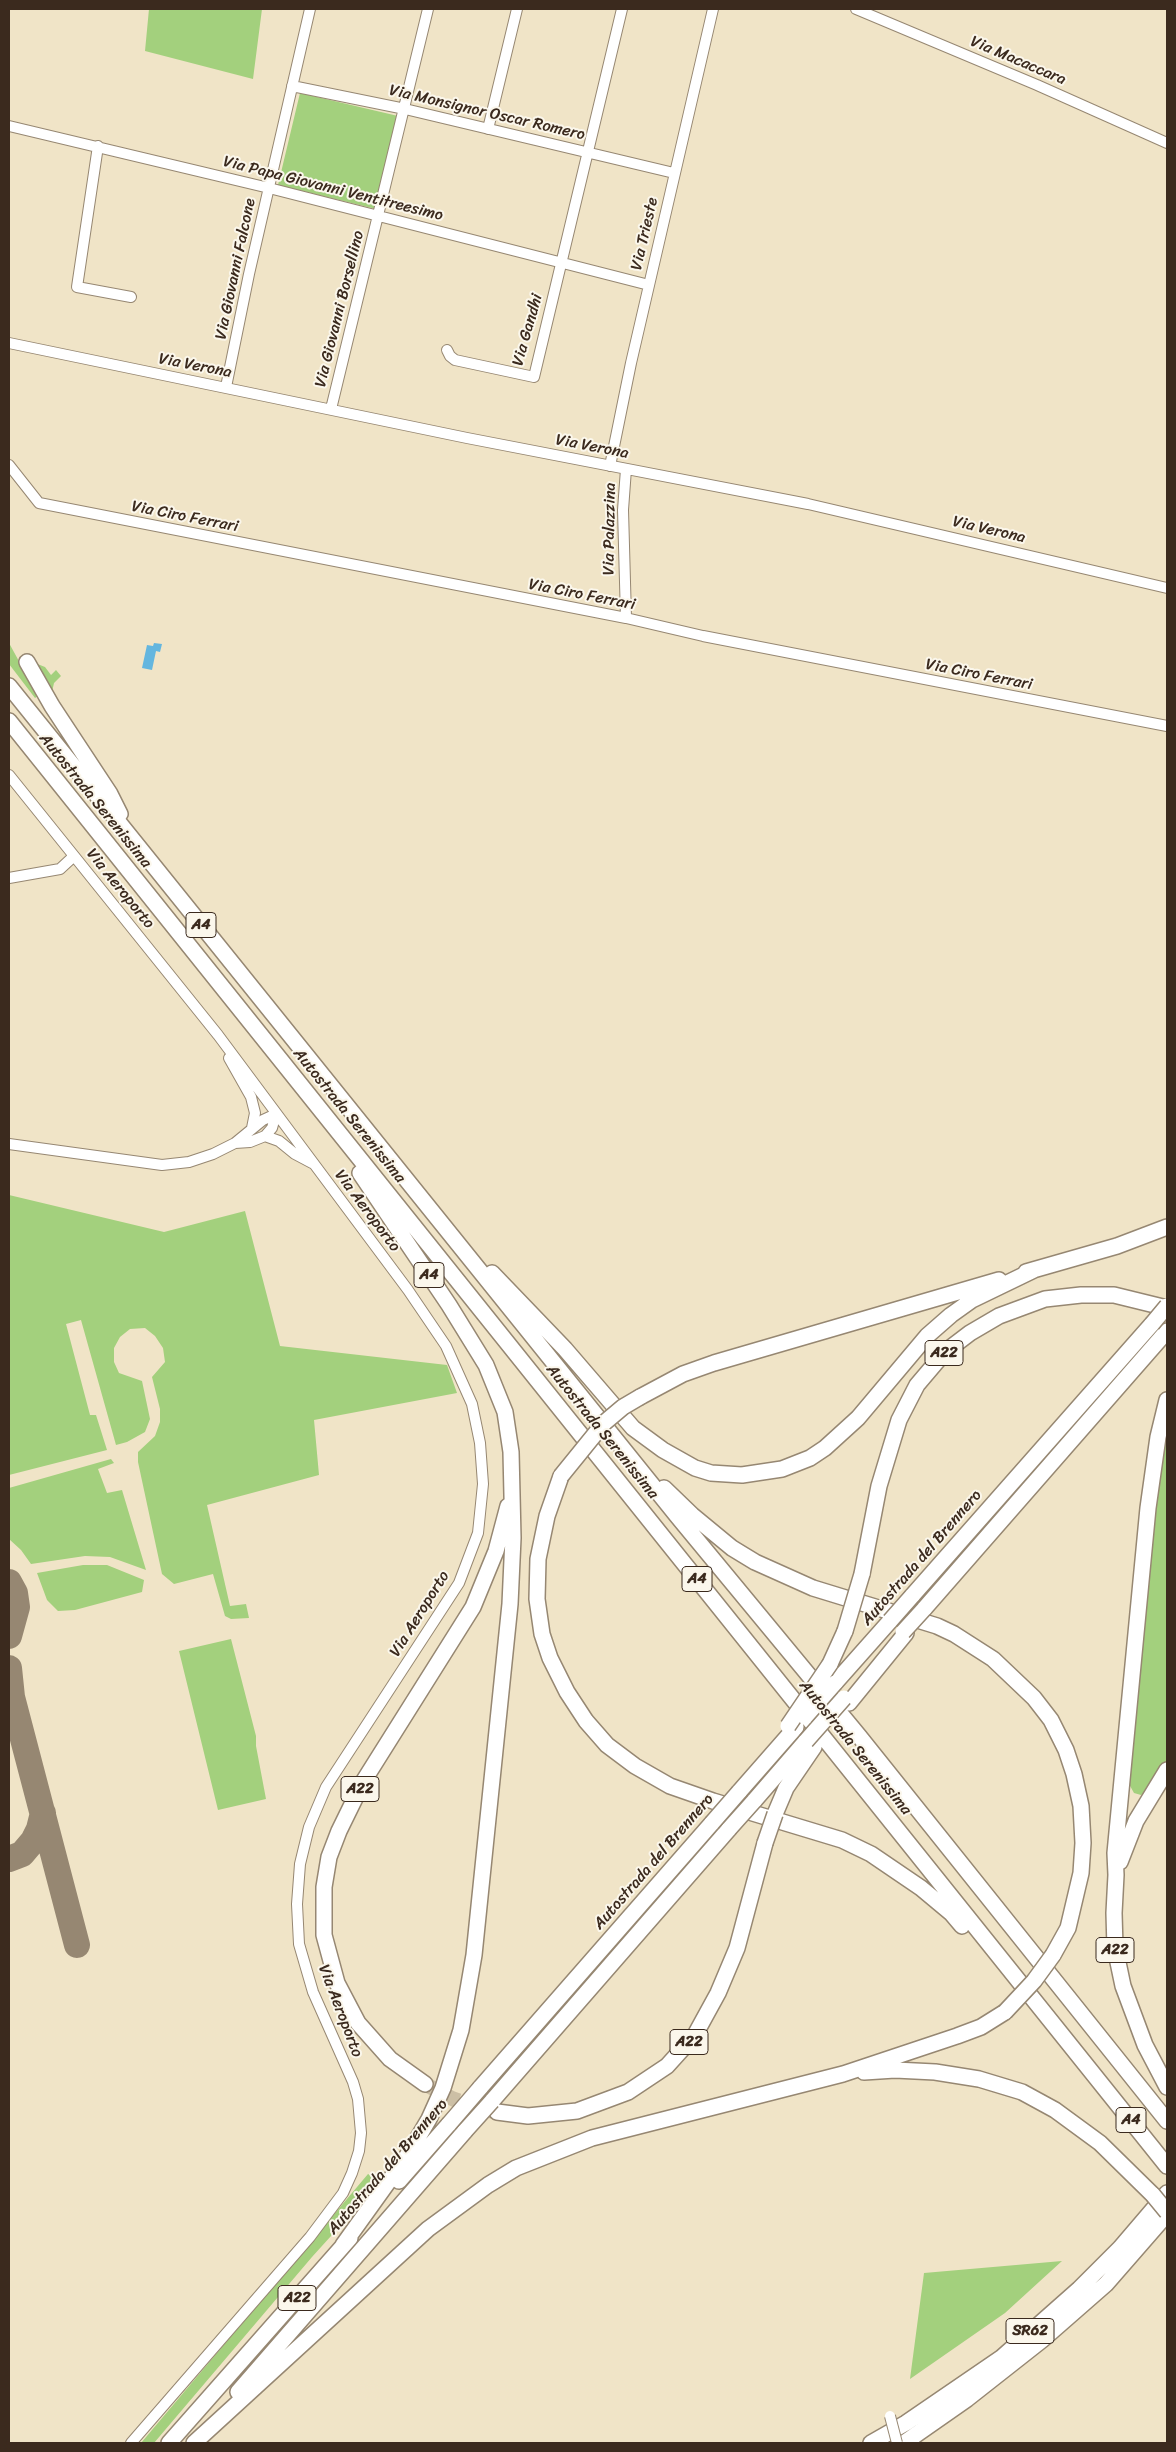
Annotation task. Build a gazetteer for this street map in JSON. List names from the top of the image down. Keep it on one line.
{"streets":{"highway":["Autostrada Serenissima","A4","A22","Autostrada del Brennero","SR62"],"street":["Via Macaccara","Via Monsignor Oscar Romero","Via Papa Giovanni Ventitreesimo","Via Trieste","Via Giovanni Falcone","Via Giovanni Borsellino","Via Gandhi","Via Verona","Via Ciro Ferrari","Via Palazzina","Via Aeroporto"]},"crossings":[["Via Monsignor Oscar Romero","Via Trieste"],["Via Monsignor Oscar Romero","Via Giovanni Falcone"],["Via Monsignor Oscar Romero","Via Giovanni Borsellino"],["Via Papa Giovanni Ventitreesimo","Via Trieste"],["Via Papa Giovanni Ventitreesimo","Via Giovanni Falcone"],["Via Papa Giovanni Ventitreesimo","Via Giovanni Borsellino"],["Via Papa Giovanni Ventitreesimo","Via Gandhi"],["Via Trieste","Via Verona"],["Via Giovanni Falcone","Via Verona"],["Via Giovanni Borsellino","Via Verona"],["Via Verona","Via Palazzina"],["Via Ciro Ferrari","Via Palazzina"],["Autostrada Serenissima","A4"],["A4","A22"],["A22","Autostrada del Brennero"]]}
